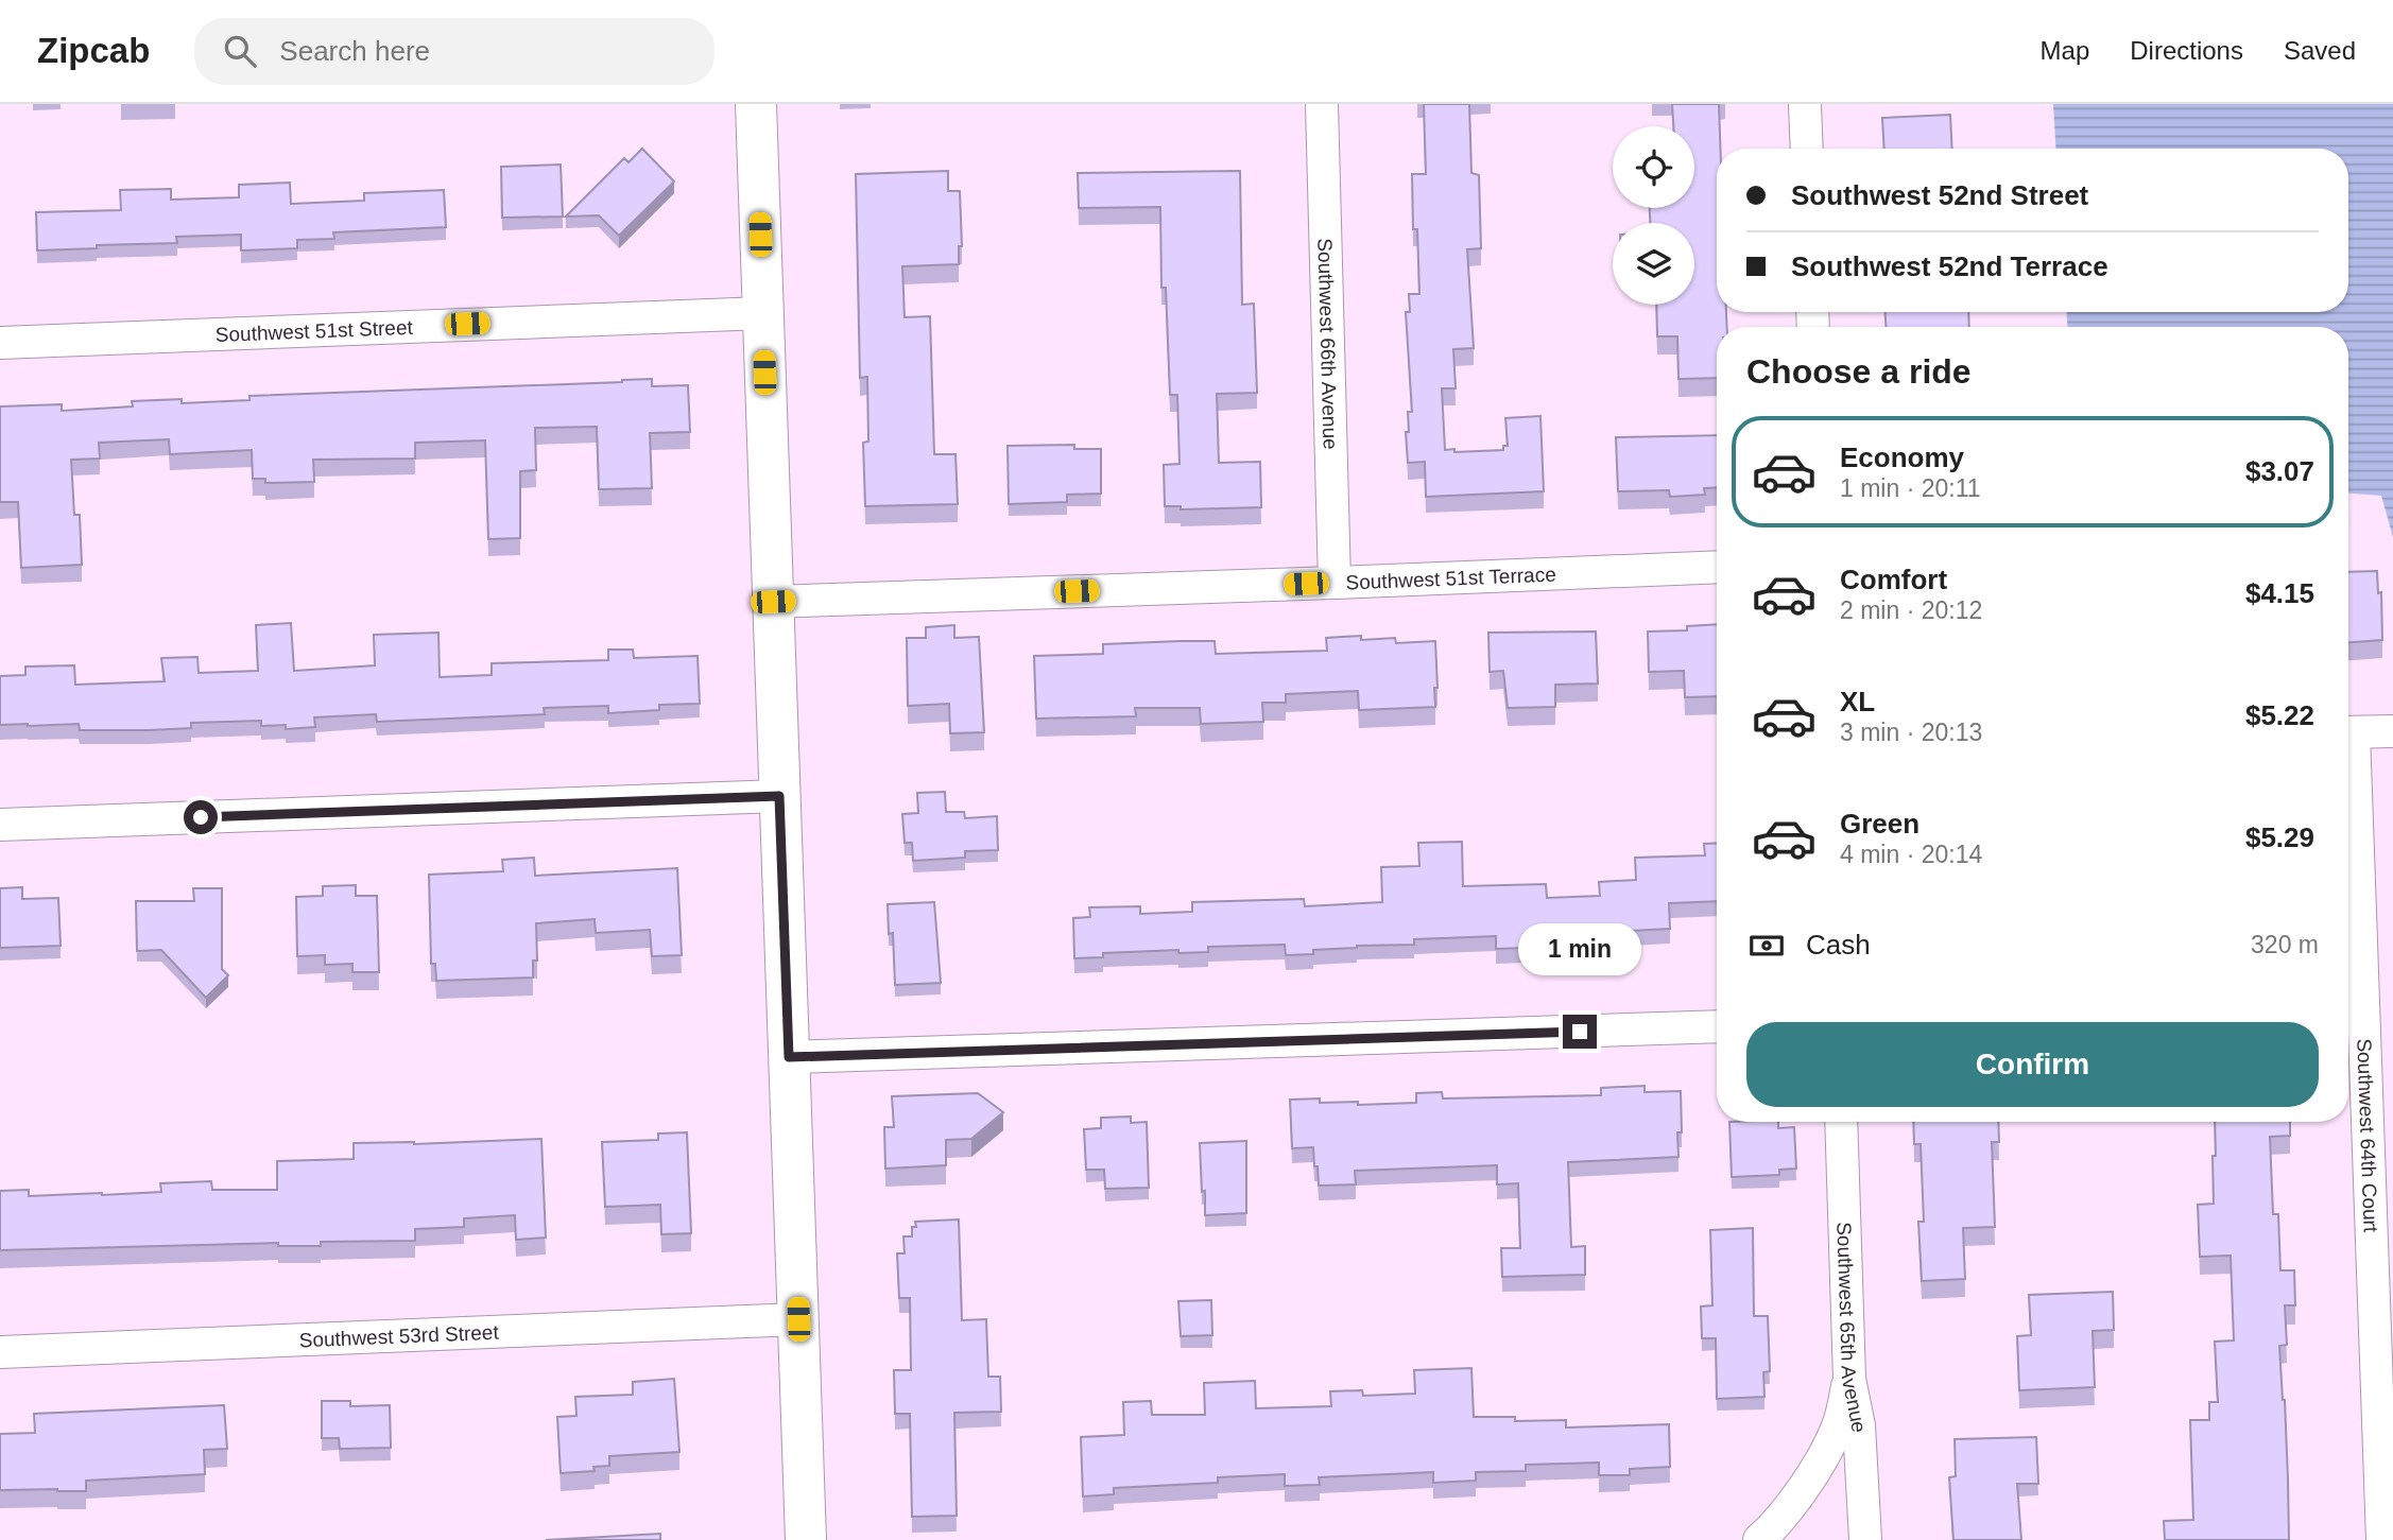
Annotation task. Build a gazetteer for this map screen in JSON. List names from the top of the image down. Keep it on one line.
{"streets":{"street":["Southwest 51st Street","Southwest 66th Avenue","Southwest 51st Terrace","Southwest 64th Court","Southwest 65th Avenue","Southwest 53rd Street"]},"crossings":[["Southwest 66th Avenue","Southwest 51st Terrace"]],"page":{"header":"Zipcab","search":"Search here","nav":["Map","Directions","Saved"],"banner":["Southwest 52nd Street","Southwest 52nd Terrace"],"heading":"Choose a ride","list":[{"name":"Economy","note":"1 min · 20:11","value":"$3.07"},{"name":"Comfort","note":"2 min · 20:12","value":"$4.15"},{"name":"XL","note":"3 min · 20:13","value":"$5.22"},{"name":"Green","note":"4 min · 20:14","value":"$5.29"}],"pay":["Cash","320 m"],"bubble":"1 min","buttons":"Confirm"}}
